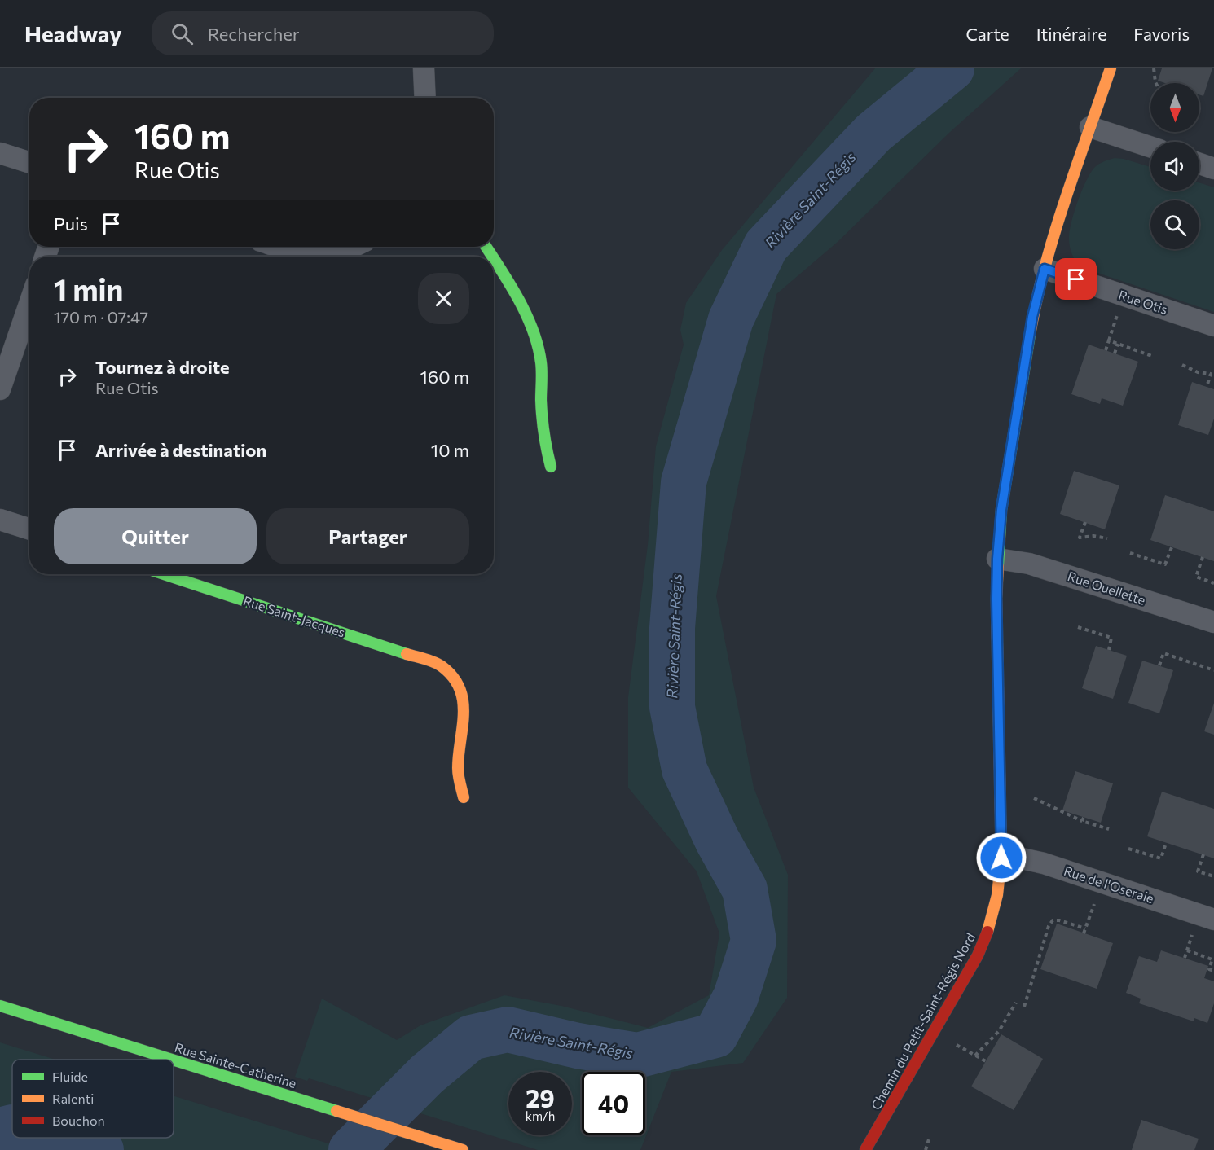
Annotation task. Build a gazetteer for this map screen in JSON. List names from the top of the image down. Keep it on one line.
{"streets":{"street":["Rue Otis","Rue Ouellette","Rue Saint-Jacques","Rue de l'Oseraie","Chemin du Petit-Saint-Régis Nord","Rue Sainte-Catherine"]},"crossings":[["Rue Otis","Chemin du Petit-Saint-Régis Nord"],["Rue Ouellette","Chemin du Petit-Saint-Régis Nord"],["Rue de l'Oseraie","Chemin du Petit-Saint-Régis Nord"]],"water":["Rivière Saint-Régis"],"legend":["Fluide","Ralenti","Bouchon"],"north":"bottom","page":{"header":"Headway","search":"Rechercher","nav":["Carte","Itinéraire","Favoris"],"turn":["160 m","Rue Otis"],"then":"Puis","heading":["1 min","170 m · 07:47"],"list":[{"name":"Tournez à droite","note":"Rue Otis","value":"160 m"},{"name":"Arrivée à destination","value":"10 m"}],"buttons":["Quitter","Partager"],"speed":"29 km/h","limit":"40"}}
